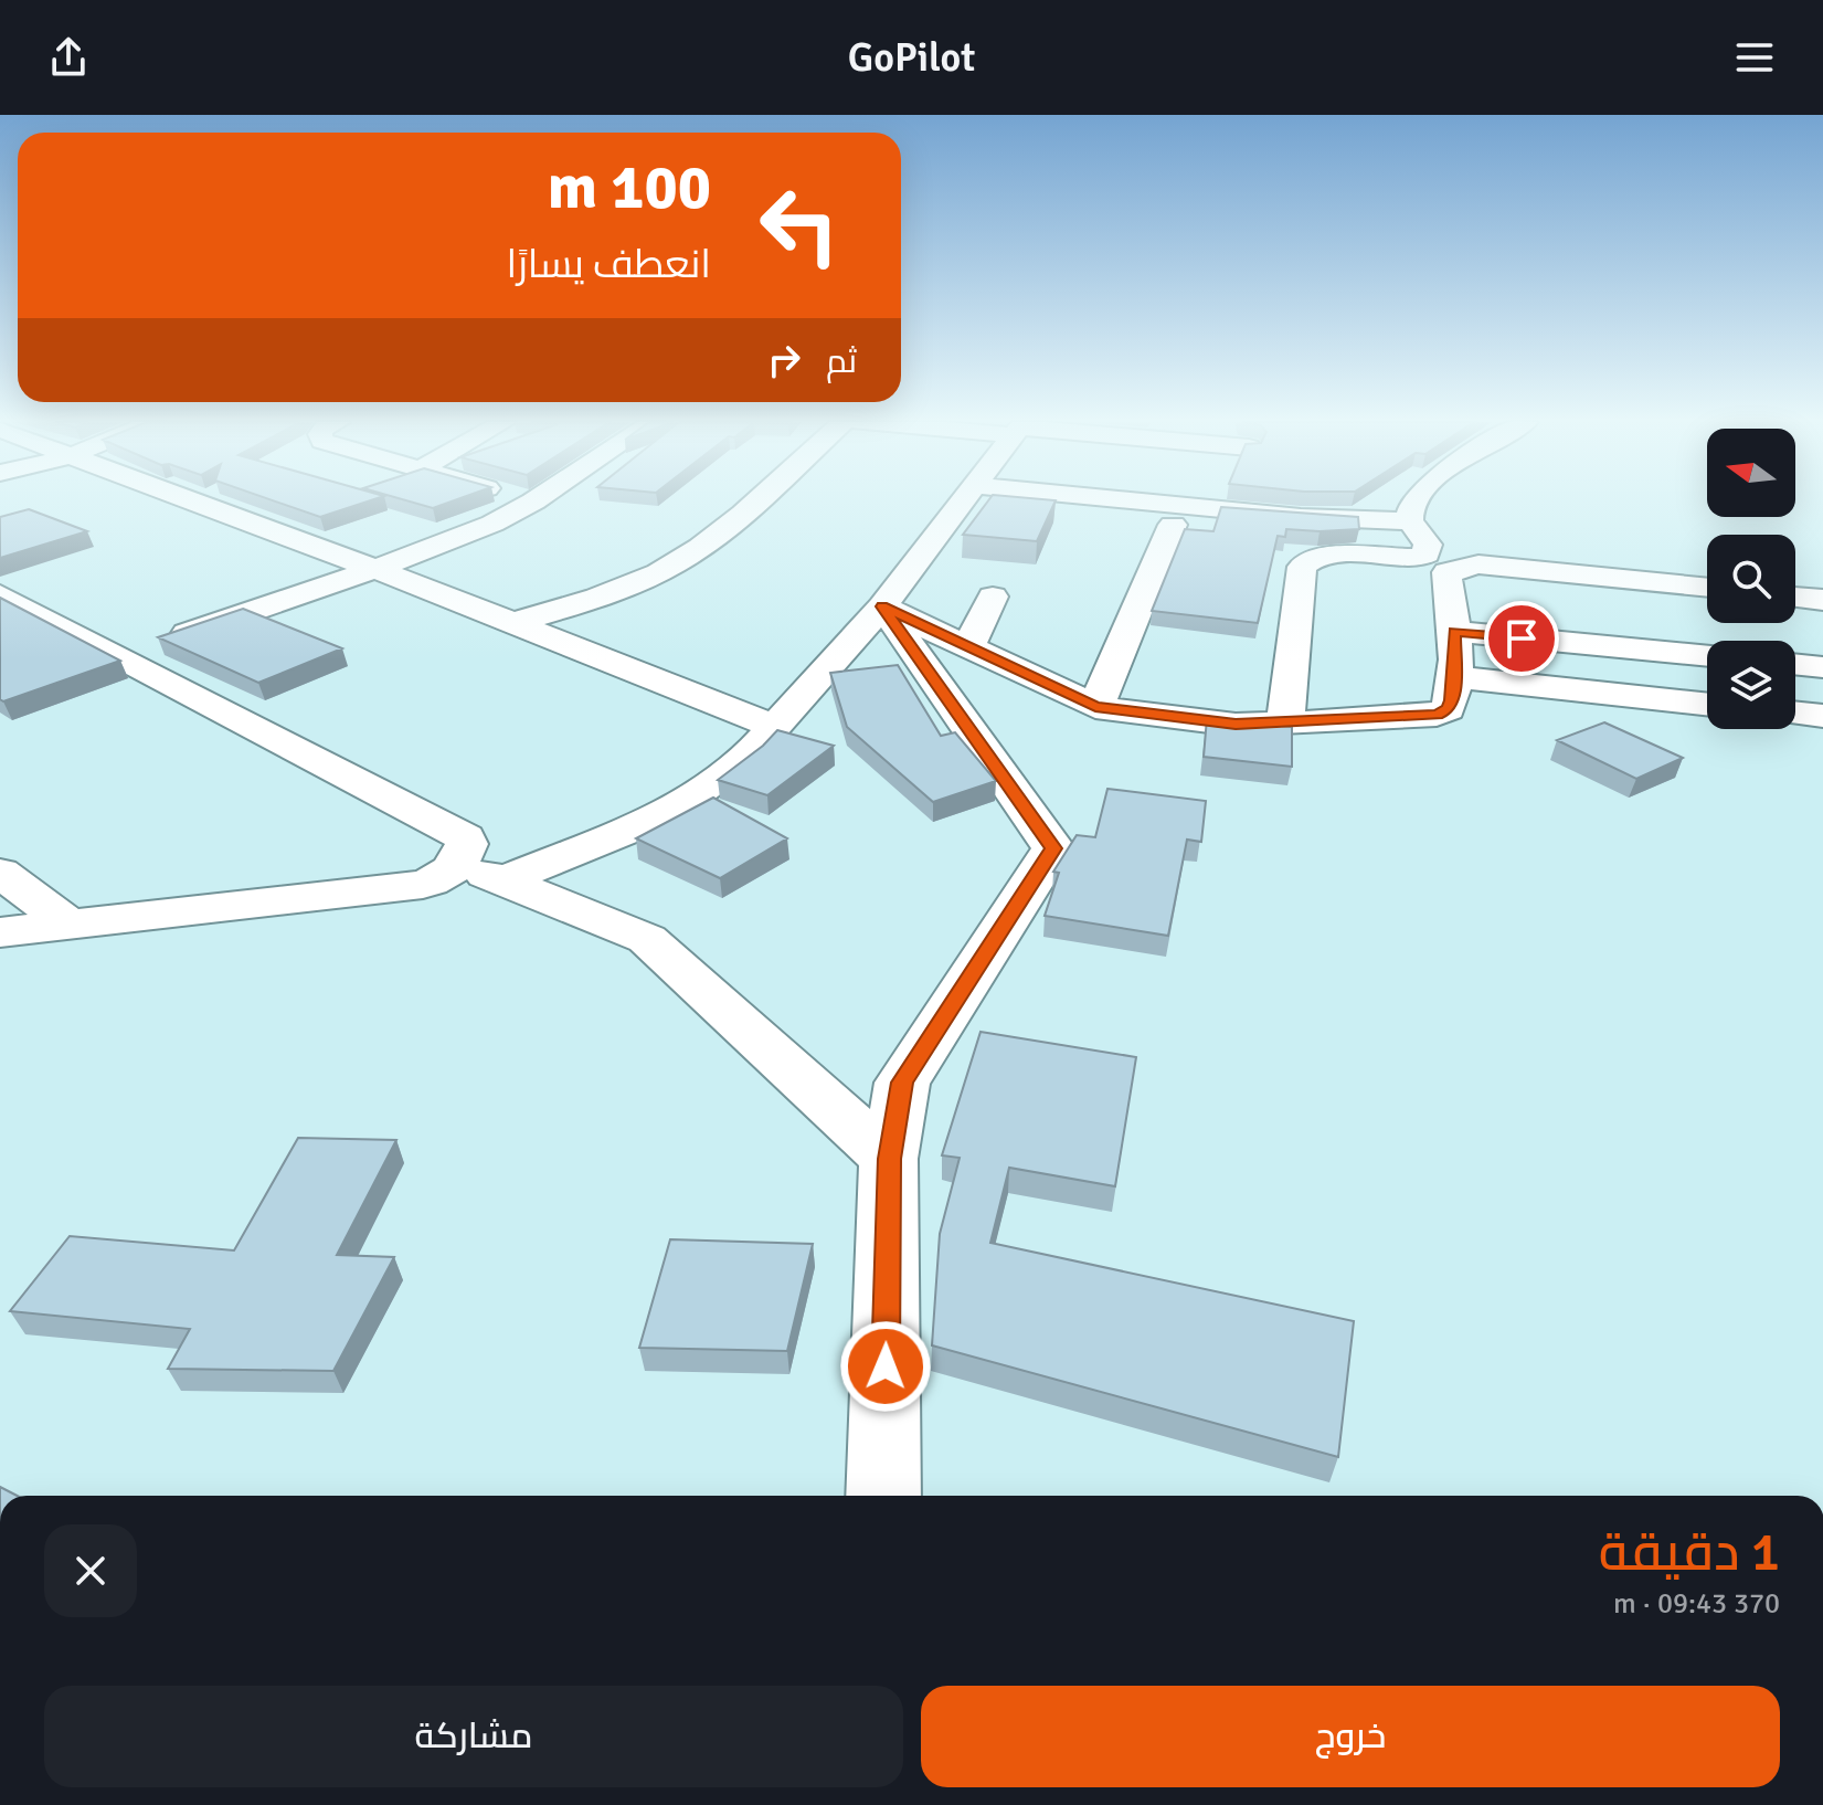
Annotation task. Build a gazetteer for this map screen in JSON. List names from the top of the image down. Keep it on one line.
{"north":"left","page":{"header":"GoPilot","turn":["100 m","انعطف يسارًا"],"then":"ثم","heading":["1 دقيقة","370 m · 09:43"],"buttons":["خروج","مشاركة"]}}
